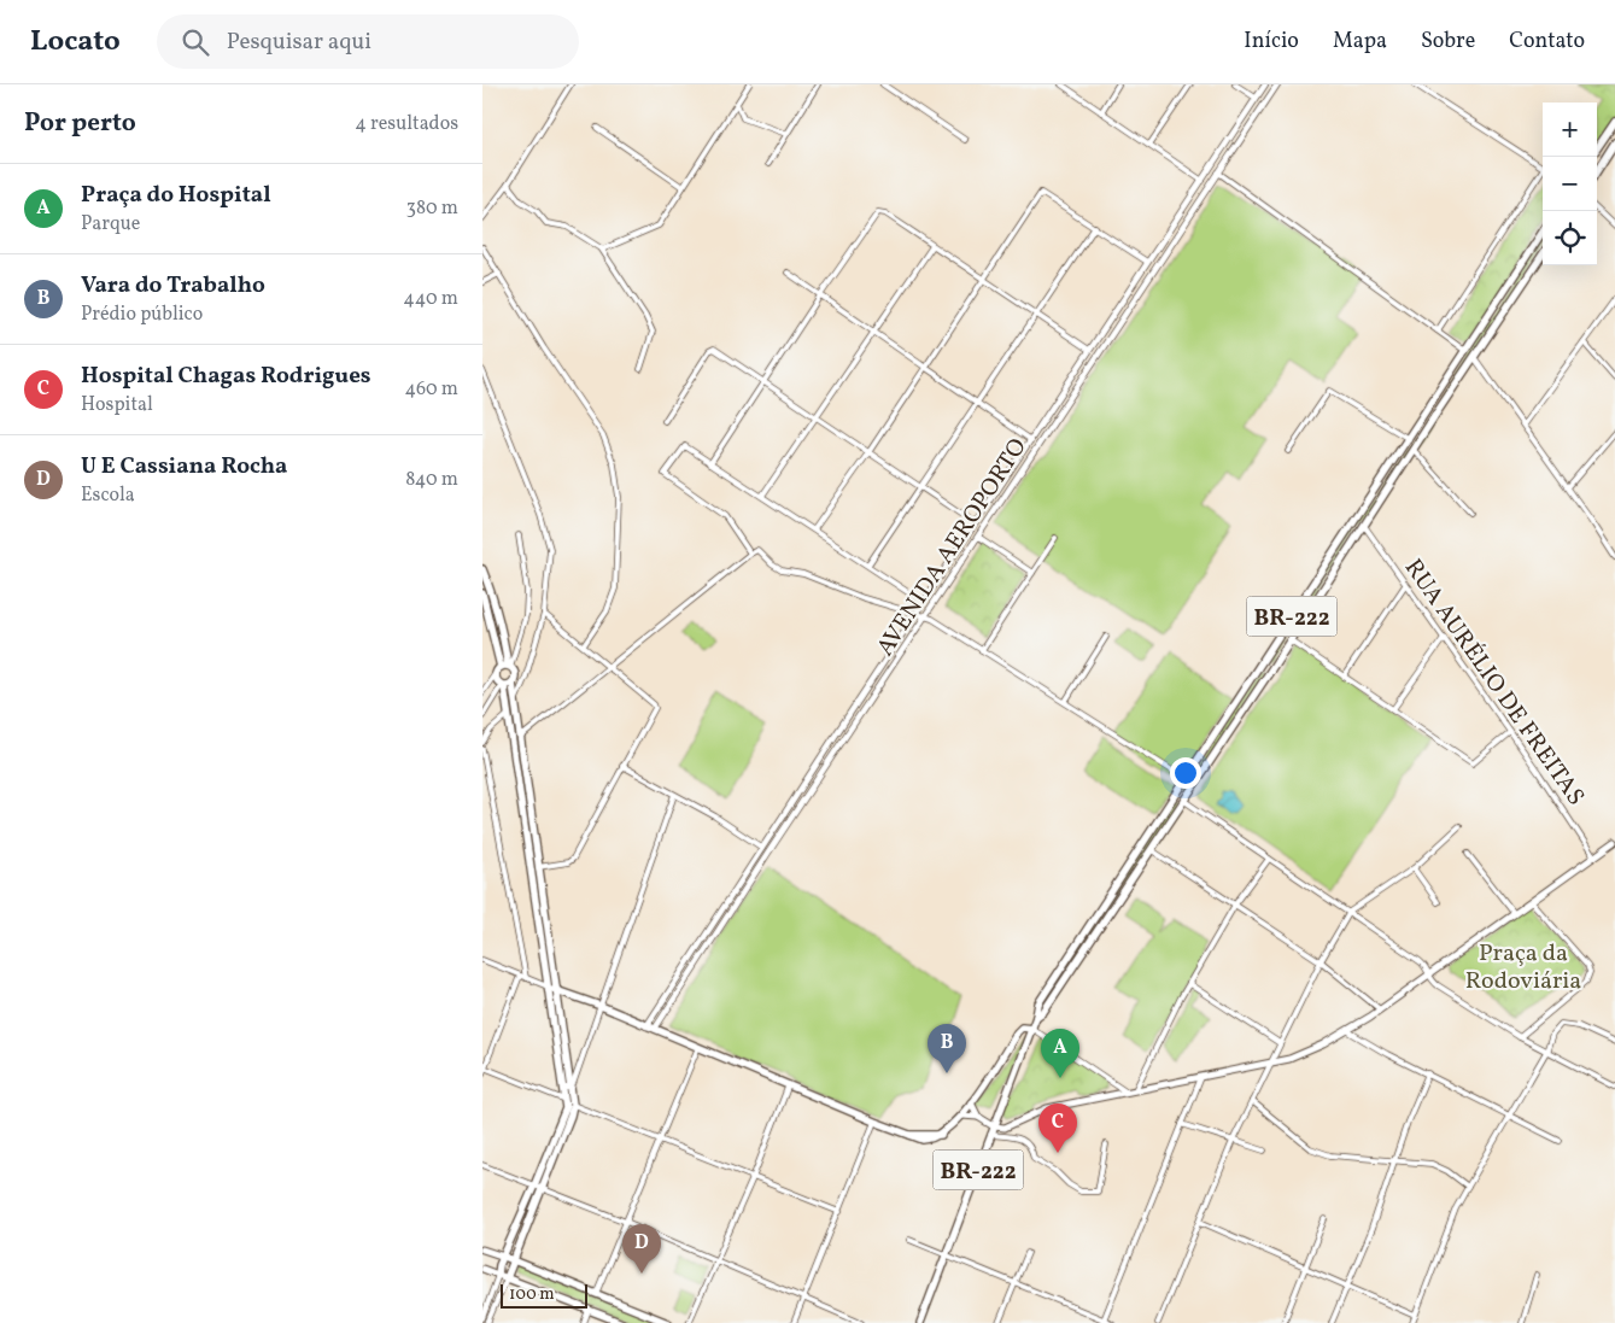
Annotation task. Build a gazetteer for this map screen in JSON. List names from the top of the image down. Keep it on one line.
{"streets":{"main road":["BR-222"],"street":["AVENIDA AEROPORTO","RUA AURÉLIO DE FREITAS"]},"crossings":[["BR-222","RUA AURÉLIO DE FREITAS"]],"parks":["Praça da Rodoviária"],"scale_bar":"100 m","page":{"header":"Locato","search":"Pesquisar aqui","nav":["Início","Mapa","Sobre","Contato"],"heading":["Por perto","4 resultados"],"map_buttons":["+","−"],"list":[{"mark":"A","name":"Praça do Hospital","note":"Parque","value":"380 m"},{"mark":"B","name":"Vara do Trabalho","note":"Prédio público","value":"440 m"},{"mark":"C","name":"Hospital Chagas Rodrigues","note":"Hospital","value":"460 m"},{"mark":"D","name":"U E Cassiana Rocha","note":"Escola","value":"840 m"}],"pins":["B","A","C","D"],"scale":"100 m"}}
